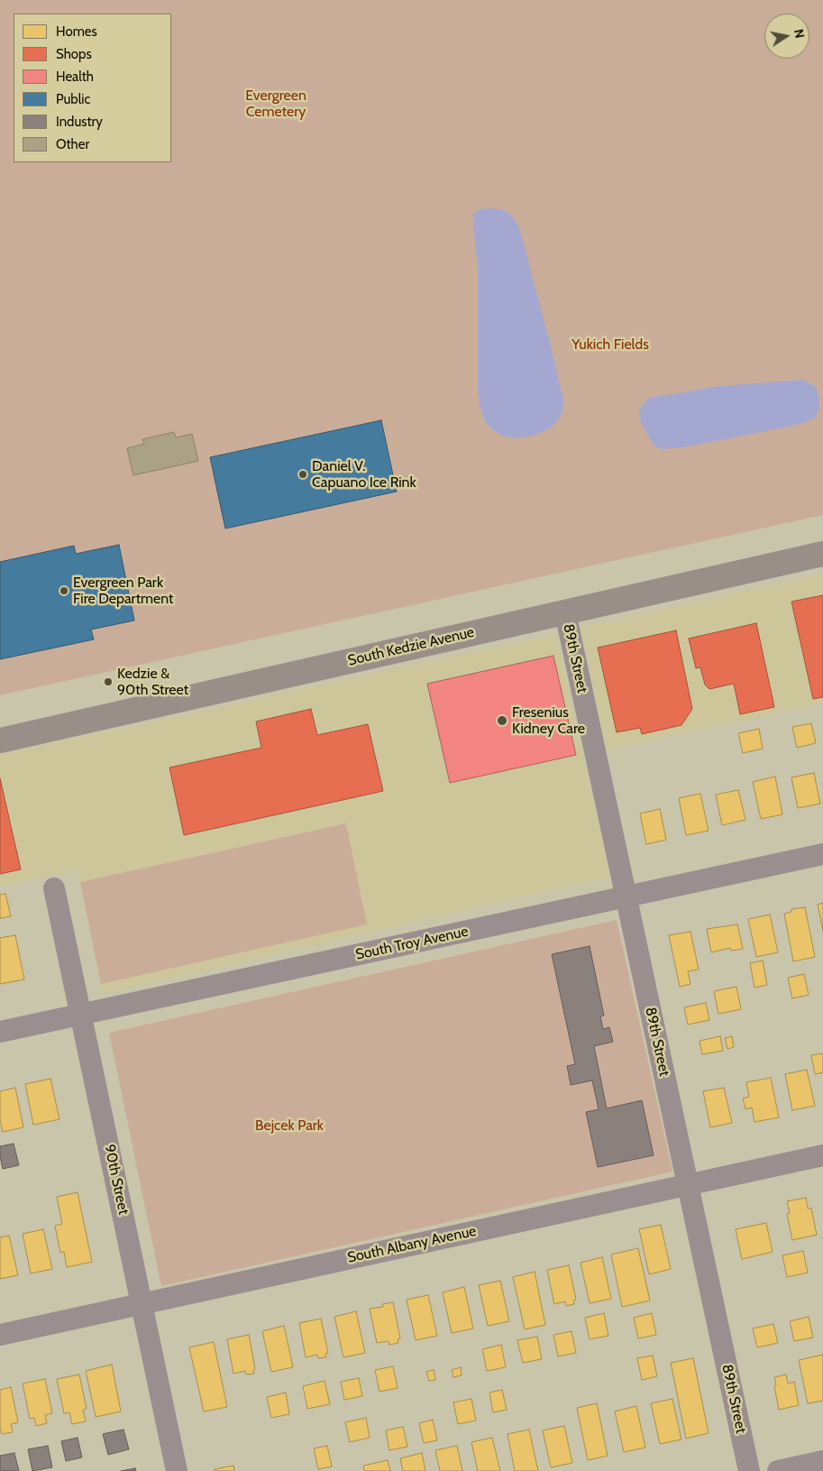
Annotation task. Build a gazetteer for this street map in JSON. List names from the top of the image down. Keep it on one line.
{"streets":{"main road":["South Kedzie Avenue"],"street":["89th Street","South Troy Avenue","90th Street","South Albany Avenue"]},"crossings":[["South Kedzie Avenue","89th Street"],["89th Street","South Troy Avenue"],["89th Street","South Albany Avenue"],["South Troy Avenue","90th Street"],["90th Street","South Albany Avenue"]],"parks":["Evergreen Cemetery","Yukich Fields","Bejcek Park"],"places":["Daniel V. Capuano Ice Rink","Evergreen Park Fire Department","Kedzie & 90th Street","Fresenius Kidney Care"],"legend":["Homes","Shops","Health","Public","Industry","Other"],"north":"right"}
